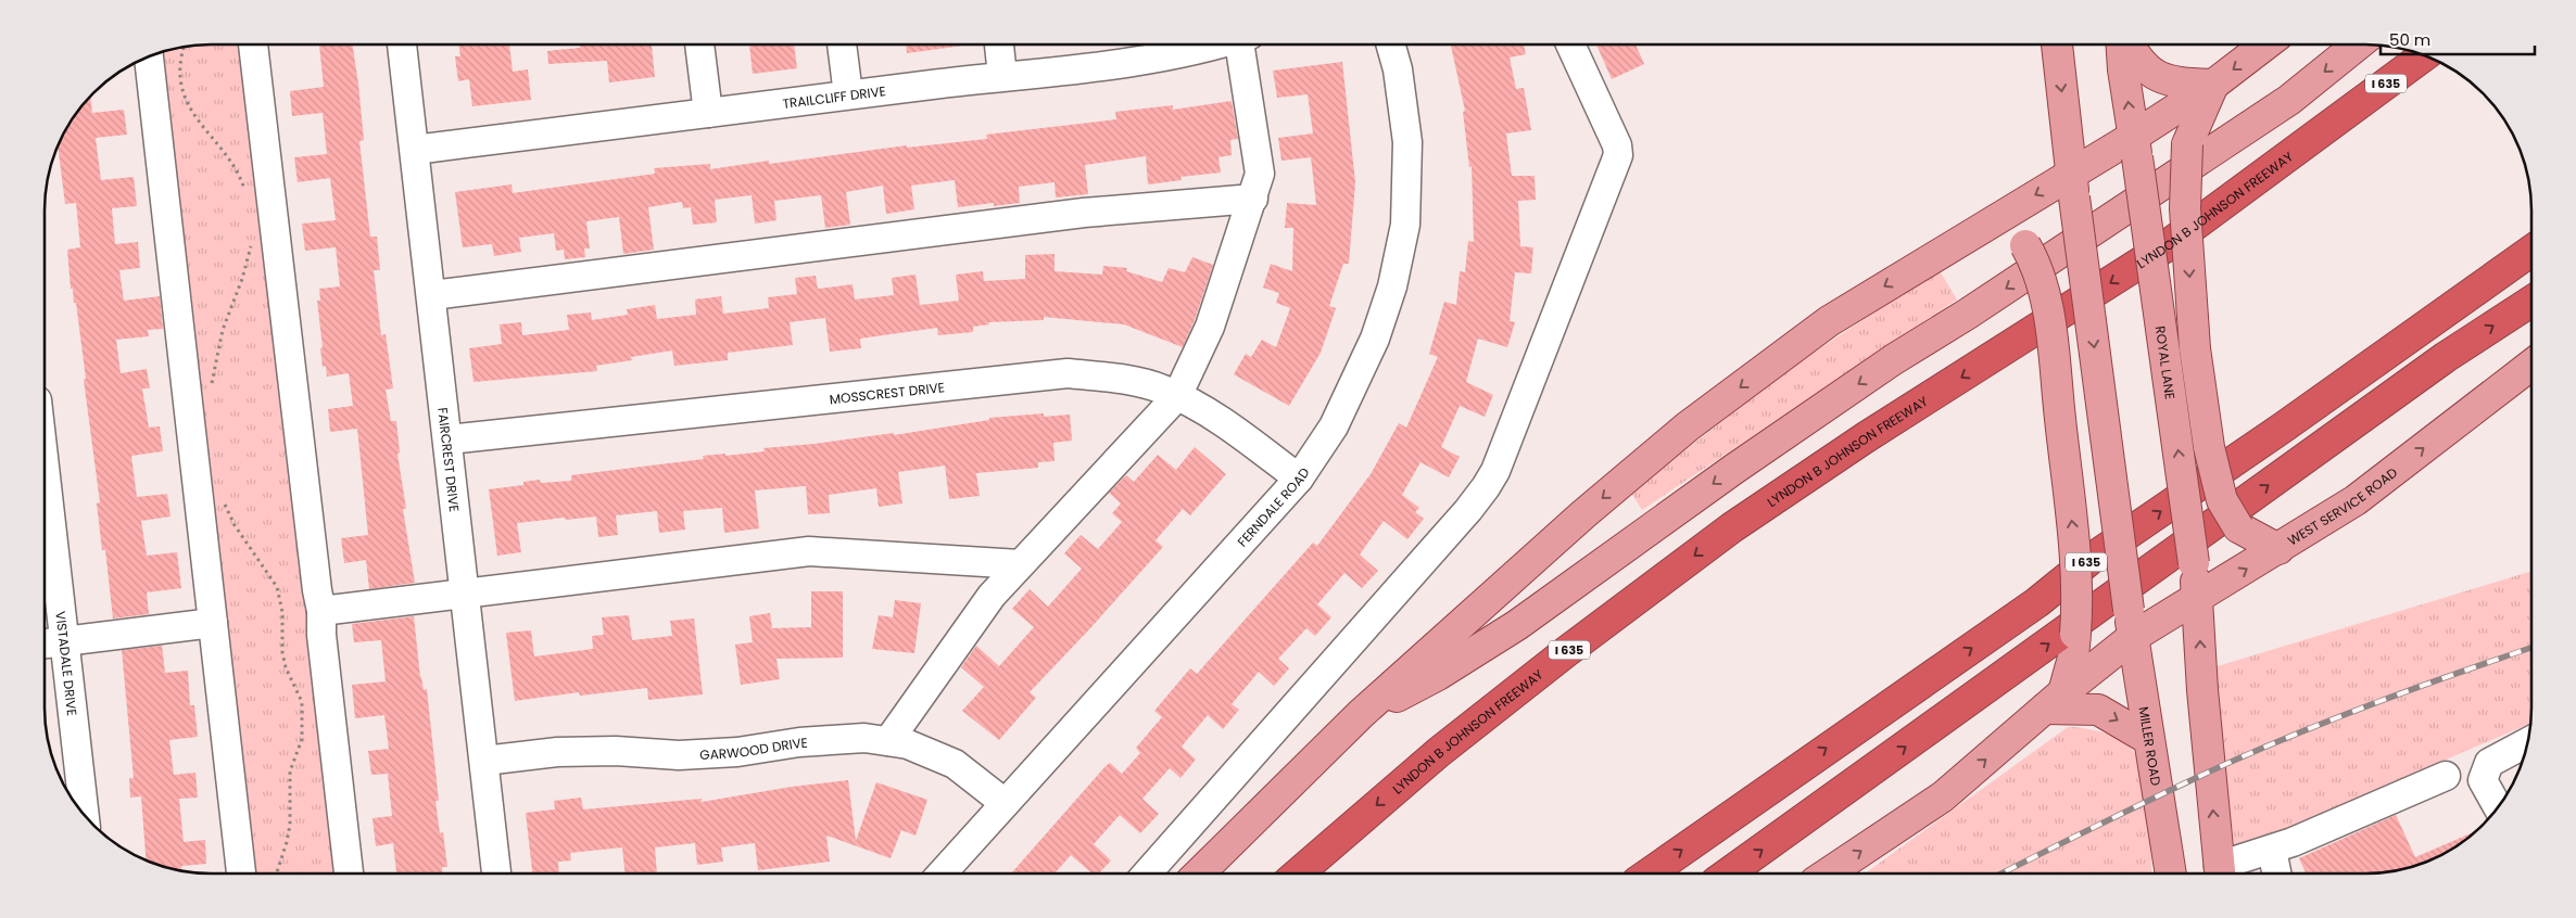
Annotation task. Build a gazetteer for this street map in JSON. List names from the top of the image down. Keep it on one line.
{"streets":{"highway":["I 635","LYNDON B JOHNSON FREEWAY"],"main road":["ROYAL LANE","WEST SERVICE ROAD","MILLER ROAD"],"street":["TRAILCLIFF DRIVE","MOSSCREST DRIVE","FAIRCREST DRIVE","FERNDALE ROAD","VISTADALE DRIVE","GARWOOD DRIVE"]},"crossings":[["TRAILCLIFF DRIVE","FAIRCREST DRIVE"],["ROYAL LANE","WEST SERVICE ROAD"],["MOSSCREST DRIVE","FAIRCREST DRIVE"],["MOSSCREST DRIVE","FERNDALE ROAD"],["FAIRCREST DRIVE","GARWOOD DRIVE"],["FERNDALE ROAD","GARWOOD DRIVE"],["WEST SERVICE ROAD","MILLER ROAD"]],"one_way":["WEST SERVICE ROAD"],"scale_bar":"50 m"}
